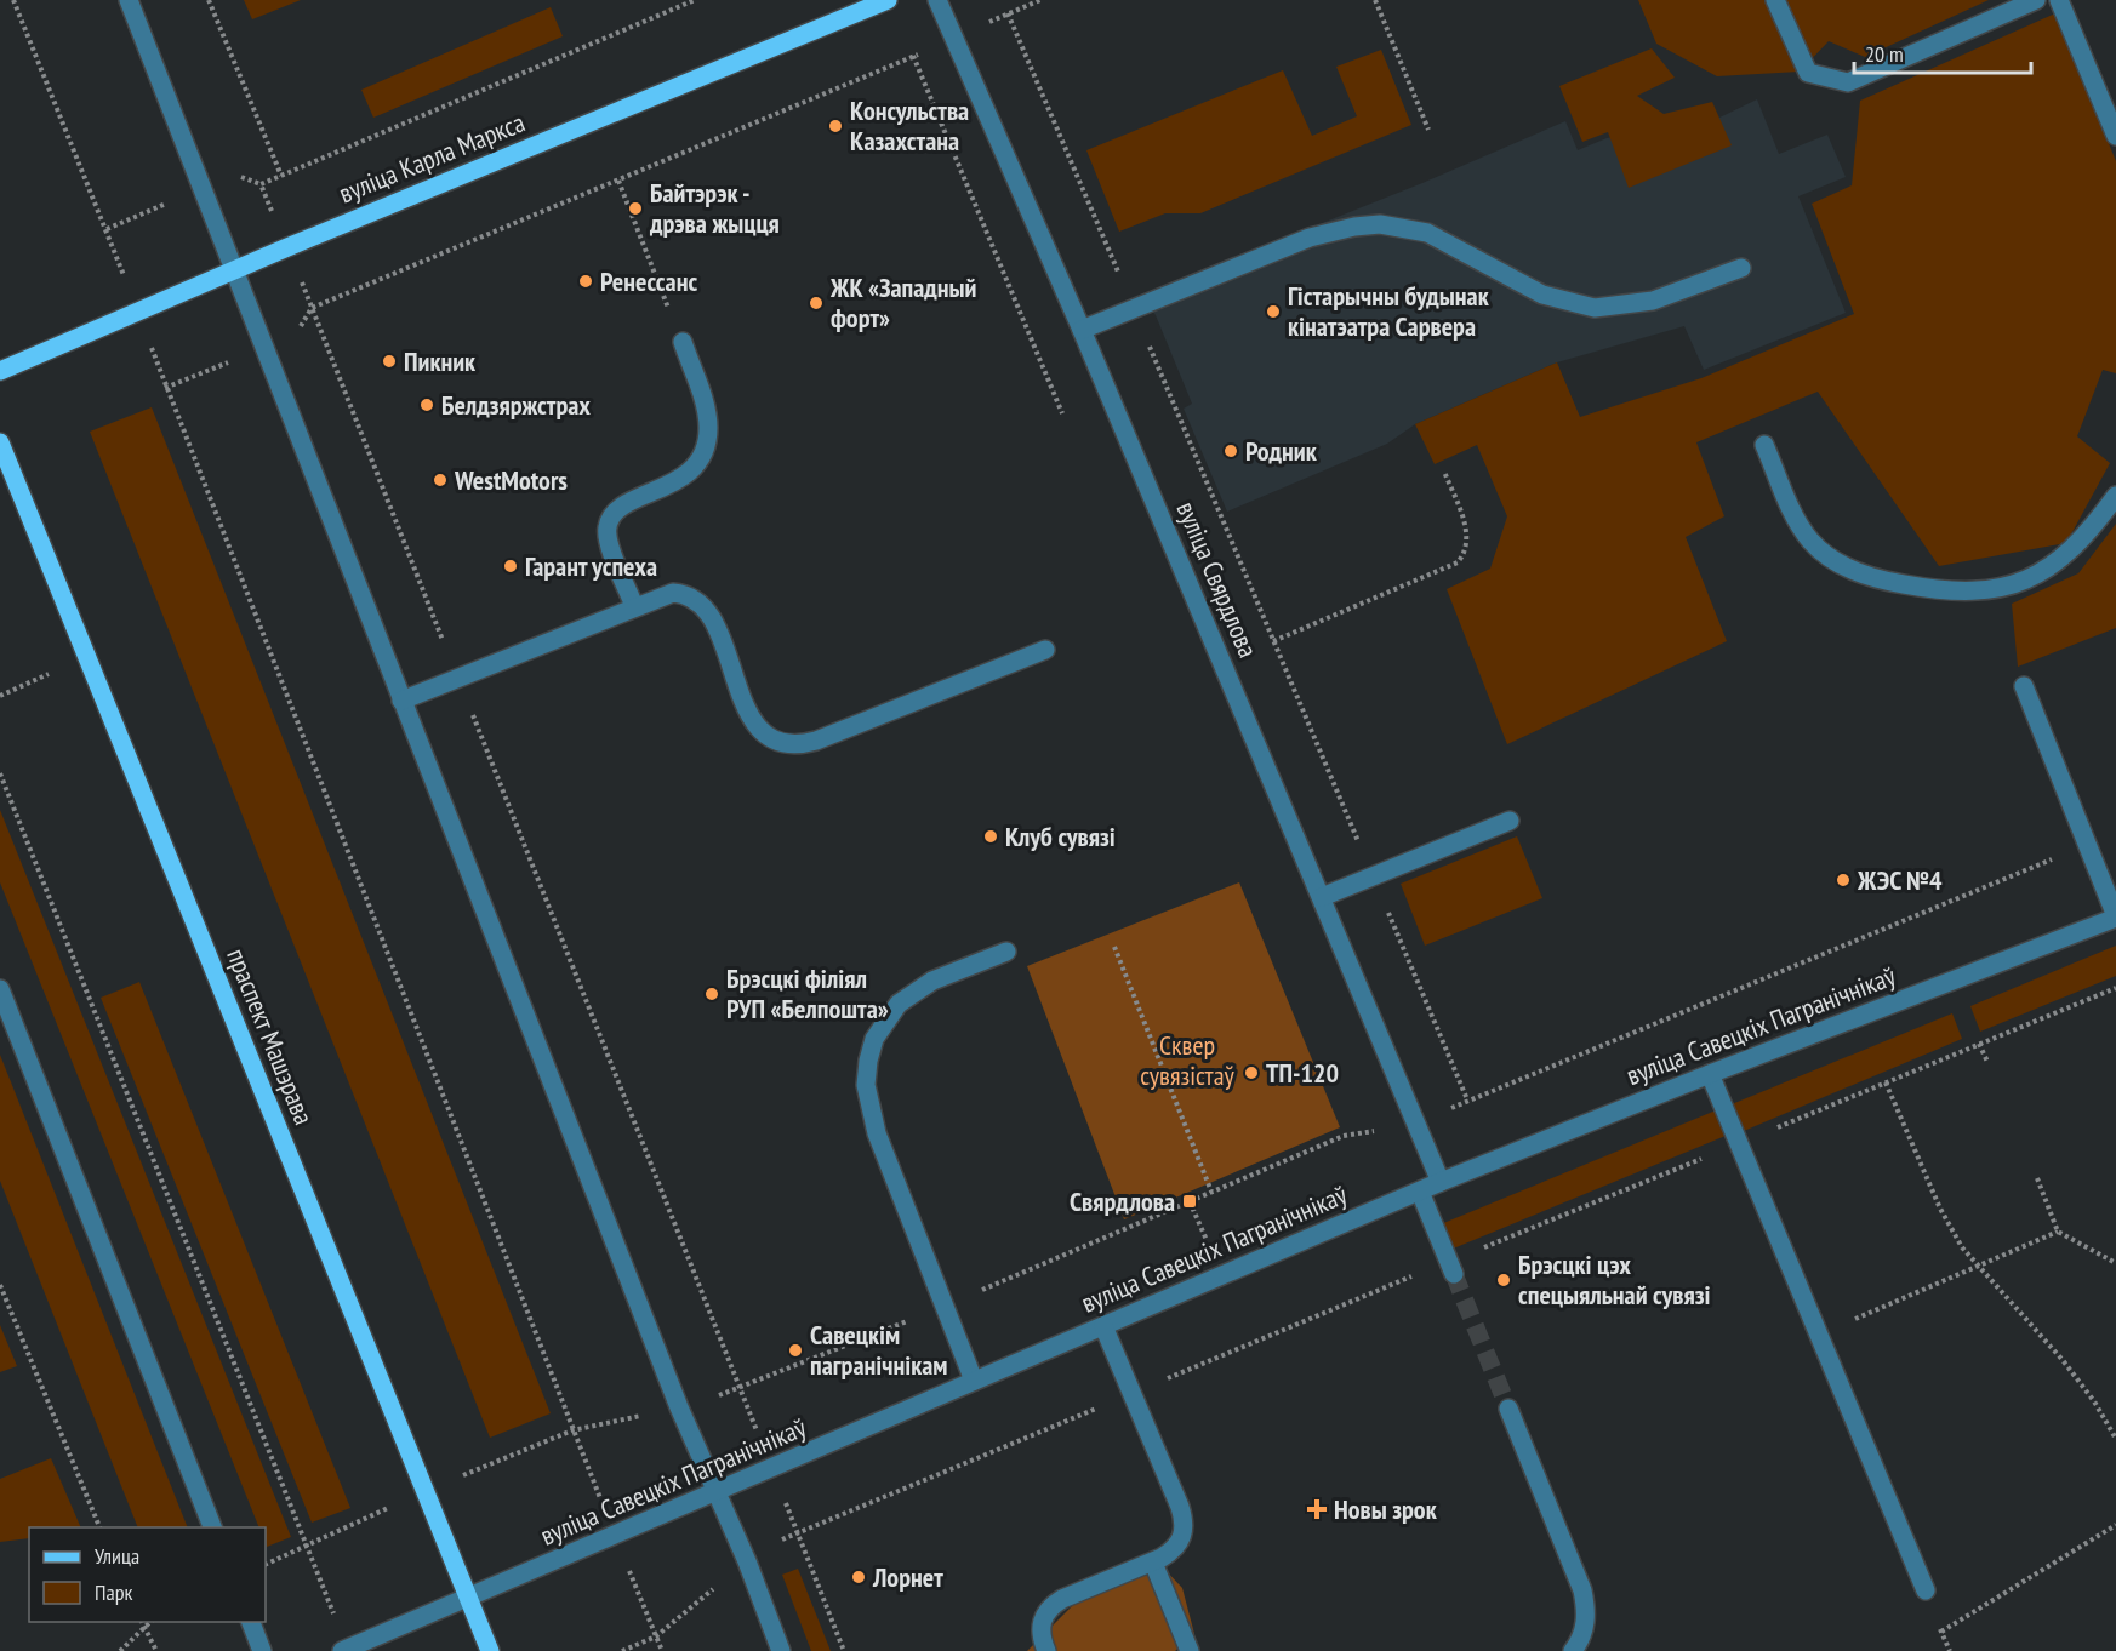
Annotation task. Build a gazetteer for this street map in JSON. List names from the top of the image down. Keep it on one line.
{"streets":{"main road":["вуліца Карла Маркса","праспект Машэрава"],"street":["вуліца Свярдлова","вуліца Савецкіх Пагранічнікаў"]},"crossings":[["вуліца Свярдлова","вуліца Савецкіх Пагранічнікаў"],["вуліца Савецкіх Пагранічнікаў","праспект Машэрава"]],"parks":["Сквер сувязістаў"],"places":{"other":["Консульства Казахстана","Байтэрэк - дрэва жыцця","Ренессанс","ЖК «Западный форт»","Гістарычны будынак кінатэатра Сарвера","Пикник","Белдзяржстрах","Родник","WestMotors","Гарант успеха","Клуб сувязі","ЖЭС №4","Брэсцкі філіял РУП «Белпошта»","ТП-120","Брэсцкі цэх спецыяльнай сувязі","Савецкім пагранічнікам","Лорнет"],"transit":["Свярдлова"],"health":["Новы зрок"]},"legend":["Улица","Парк"],"scale_bar":"20 m"}
